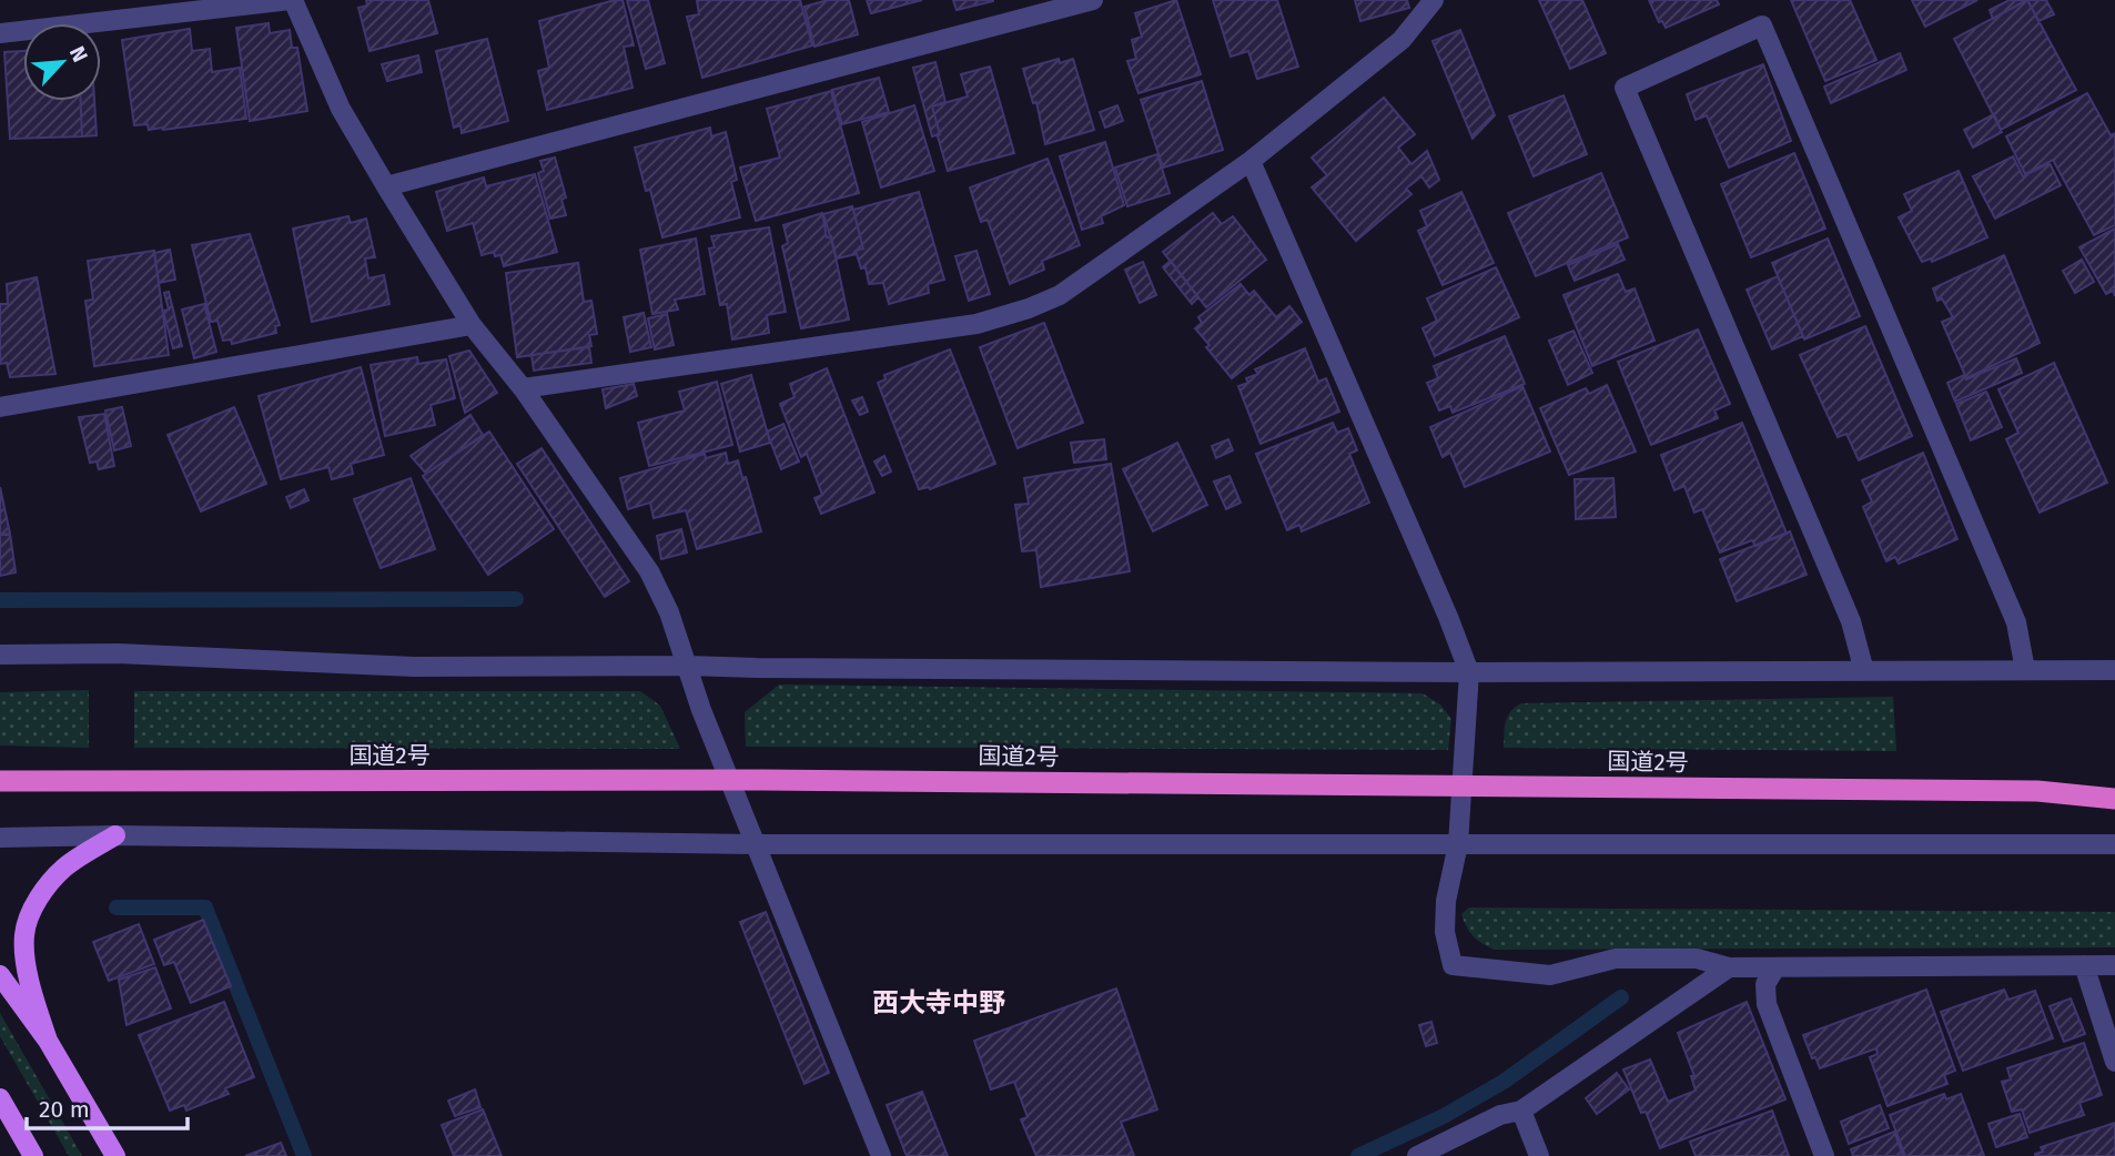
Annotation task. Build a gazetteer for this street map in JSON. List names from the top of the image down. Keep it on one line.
{"streets":{"highway":["国道2号"]},"districts":["西大寺中野"],"scale_bar":"20 m","north":"top right"}
